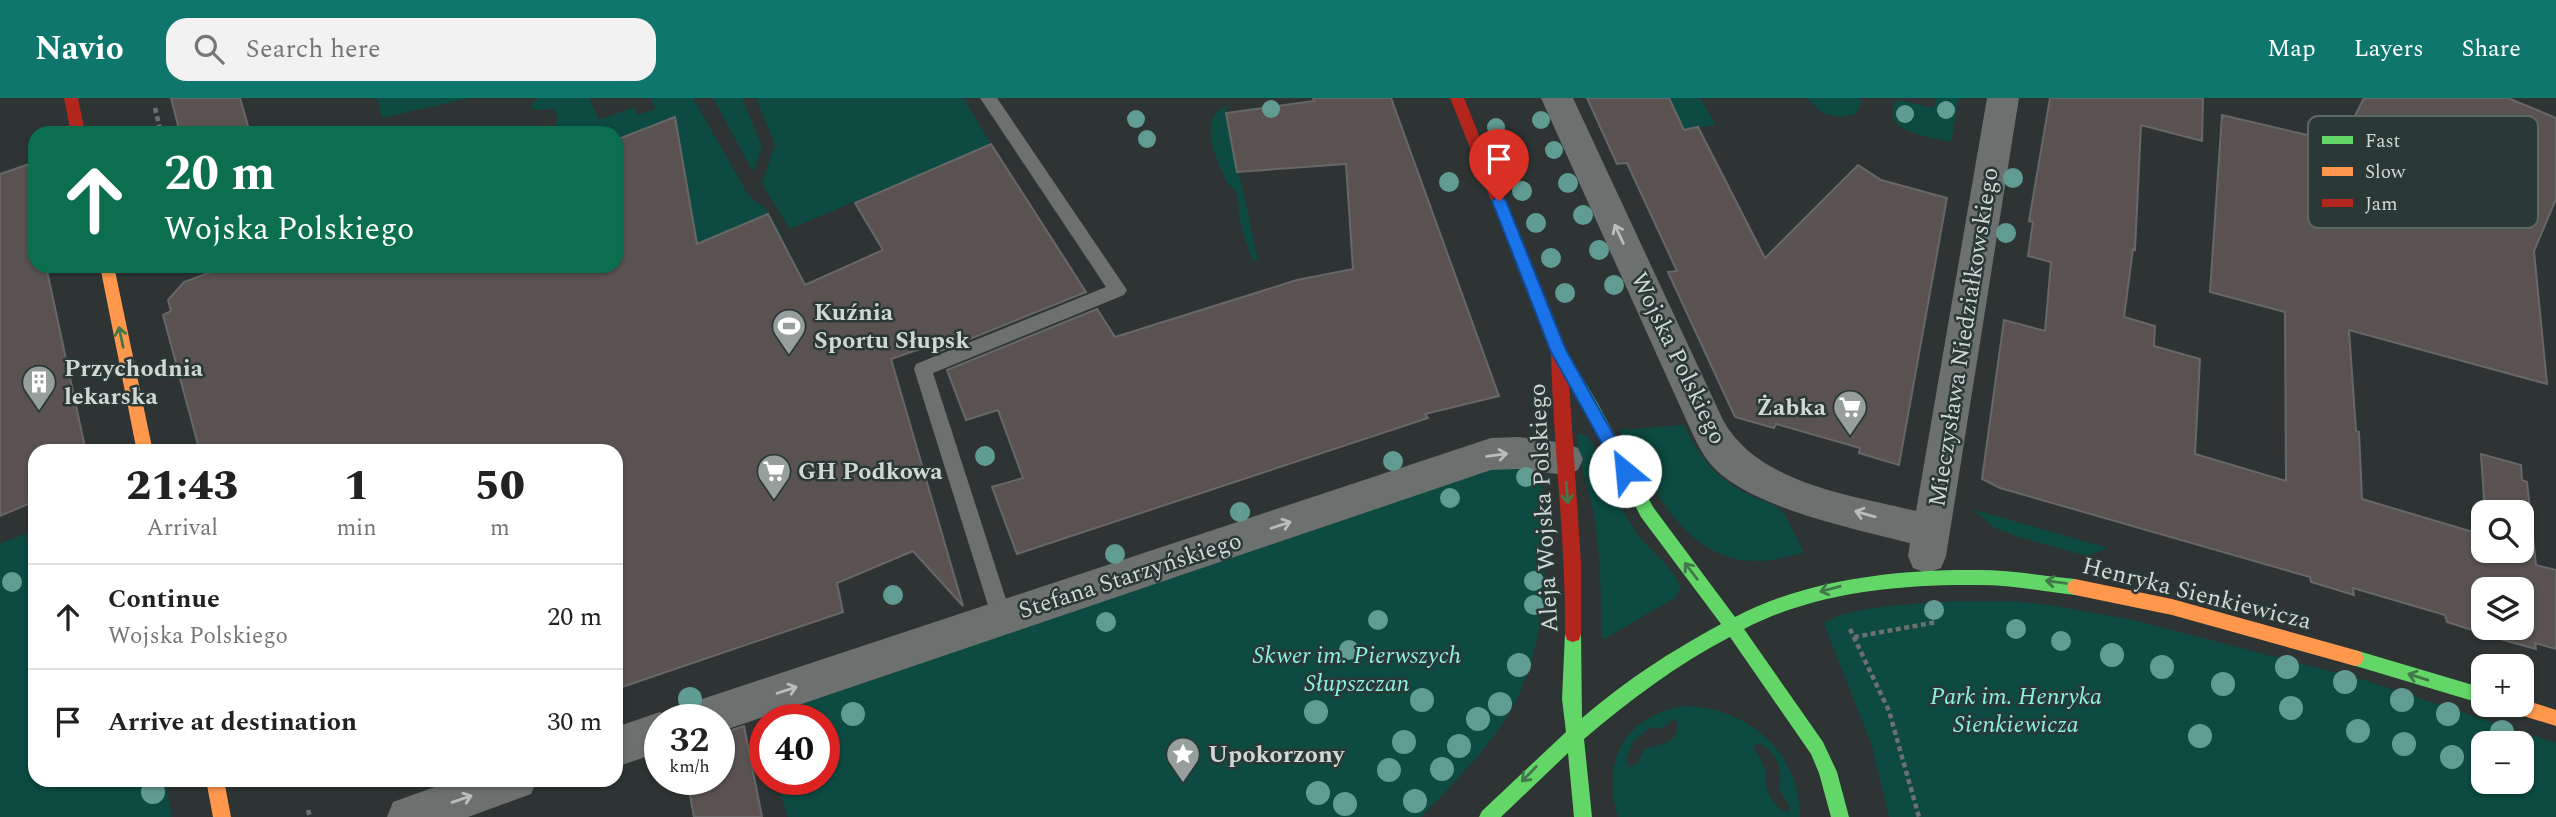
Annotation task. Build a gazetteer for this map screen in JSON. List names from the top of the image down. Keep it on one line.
{"streets":{"street":["Mieczysława Niedziałkowskiego","Wojska Polskiego","Aleja Wojska Polskiego","Stefana Starzyńskiego","Henryka Sienkiewicza"]},"crossings":[["Mieczysława Niedziałkowskiego","Wojska Polskiego"],["Mieczysława Niedziałkowskiego","Henryka Sienkiewicza"],["Aleja Wojska Polskiego","Stefana Starzyńskiego"],["Aleja Wojska Polskiego","Henryka Sienkiewicza"]],"one_way":["Stefana Starzyńskiego","Henryka Sienkiewicza"],"parks":["Skwer im. Pierwszych Słupszczan","Park im. Henryka Sienkiewicza"],"places":{"sports":["Kuźnia Sportu Słupsk"],"building":["Przychodnia lekarska"],"supermarket":["Żabka","GH Podkowa"],"place":["Upokorzony"]},"legend":["Fast","Slow","Jam"],"page":{"header":"Navio","search":"Search here","nav":["Map","Layers","Share"],"turn":["20 m","Wojska Polskiego"],"eta":["21:43","Arrival","1","min","50","m"],"map_buttons":["+","−"],"list":[{"name":"Continue","note":"Wojska Polskiego","value":"20 m"},{"name":"Arrive at destination","value":"30 m"}],"speed":"32 km/h","limit":"40"}}
